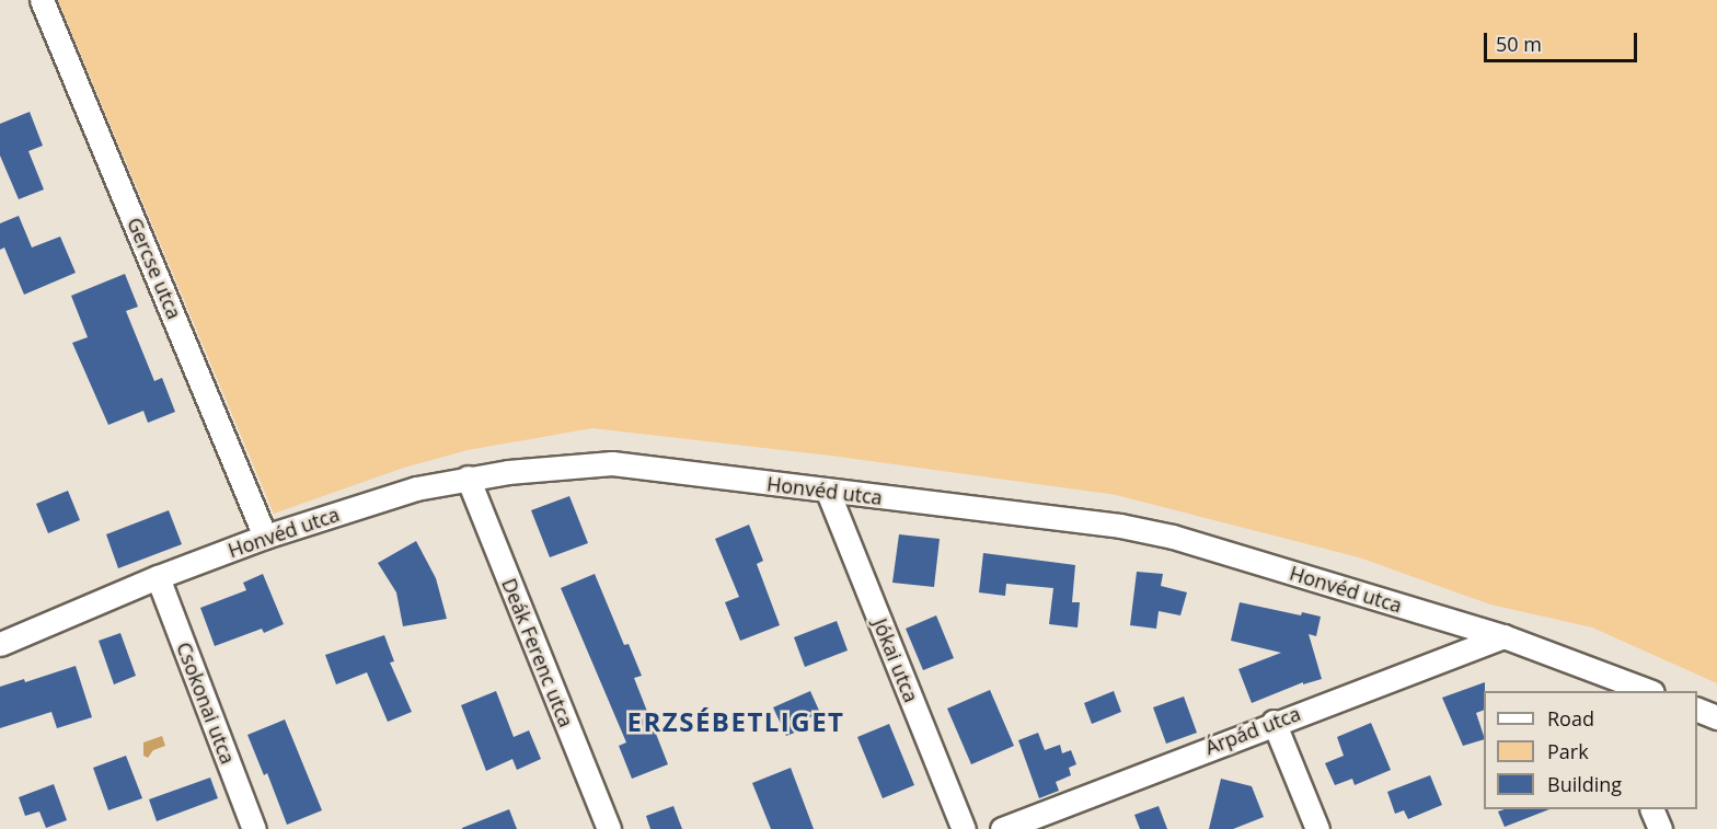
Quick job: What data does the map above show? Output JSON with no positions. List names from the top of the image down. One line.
{"streets":{"street":["Gercse utca","Honvéd utca","Deák Ferenc utca","Jókai utca","Csokonai utca","Árpád utca"]},"crossings":[["Gercse utca","Honvéd utca"],["Honvéd utca","Deák Ferenc utca"],["Honvéd utca","Jókai utca"],["Honvéd utca","Csokonai utca"],["Honvéd utca","Árpád utca"]],"districts":["ERZSÉBETLIGET"],"legend":["Road","Park","Building"],"scale_bar":"50 m"}
